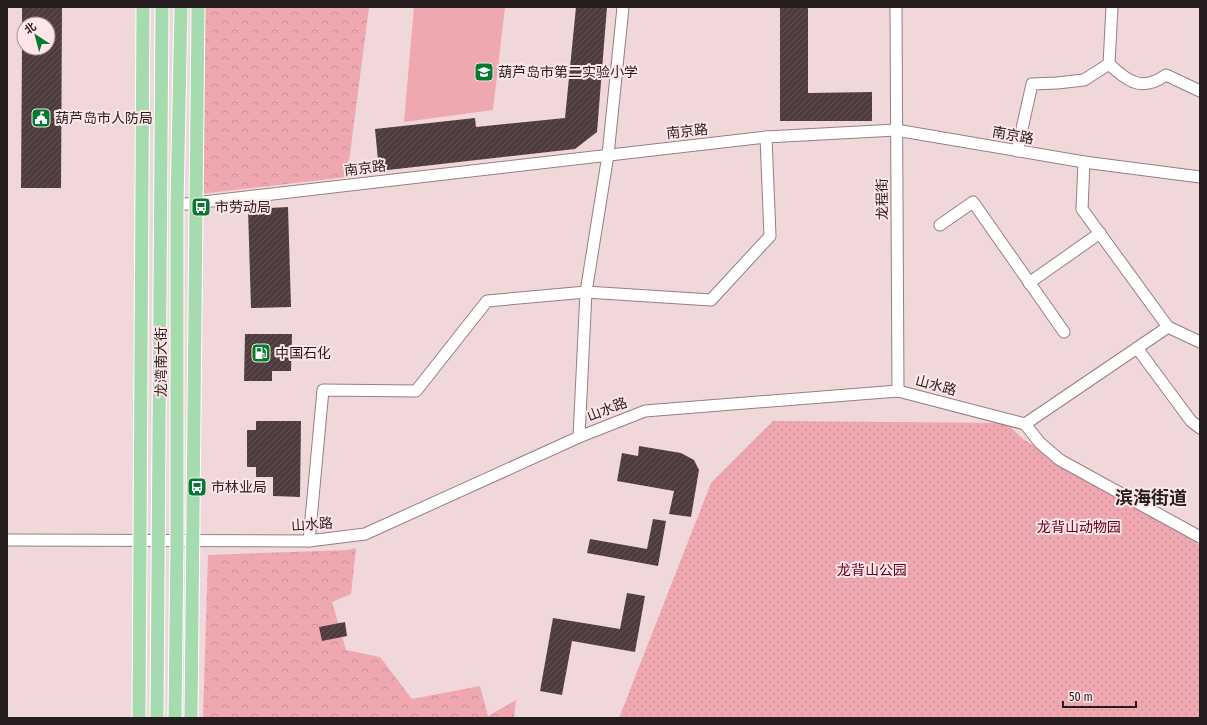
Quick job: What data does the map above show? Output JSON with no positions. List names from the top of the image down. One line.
{"streets":{"main road":["龙湾南大街"],"street":["南京路","龙程街","山水路"]},"crossings":[["南京路","龙程街"],["南京路","龙湾南大街"],["龙程街","山水路"],["龙湾南大街","山水路"]],"districts":["滨海街道"],"parks":["龙背山动物园","龙背山公园"],"places":{"school or university":["葫芦岛市第二实验小学"],"public building":["葫芦岛市人防局"],"bus stop":["市劳动局","市林业局"],"fuel station":["中国石化"]},"scale_bar":"50 m","north":"top left"}
